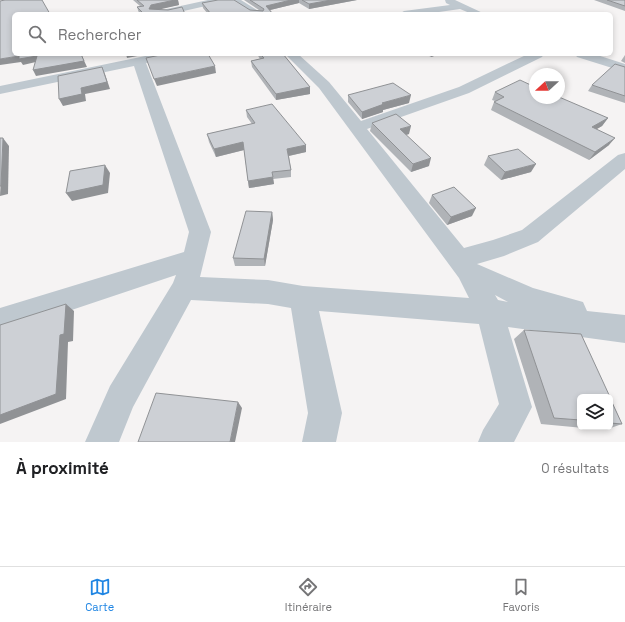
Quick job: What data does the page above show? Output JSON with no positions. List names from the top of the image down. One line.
{"north":"left","page":{"search":"Rechercher","heading":["À proximité","0 résultats"],"nav":["Carte","Itinéraire","Favoris"]}}
